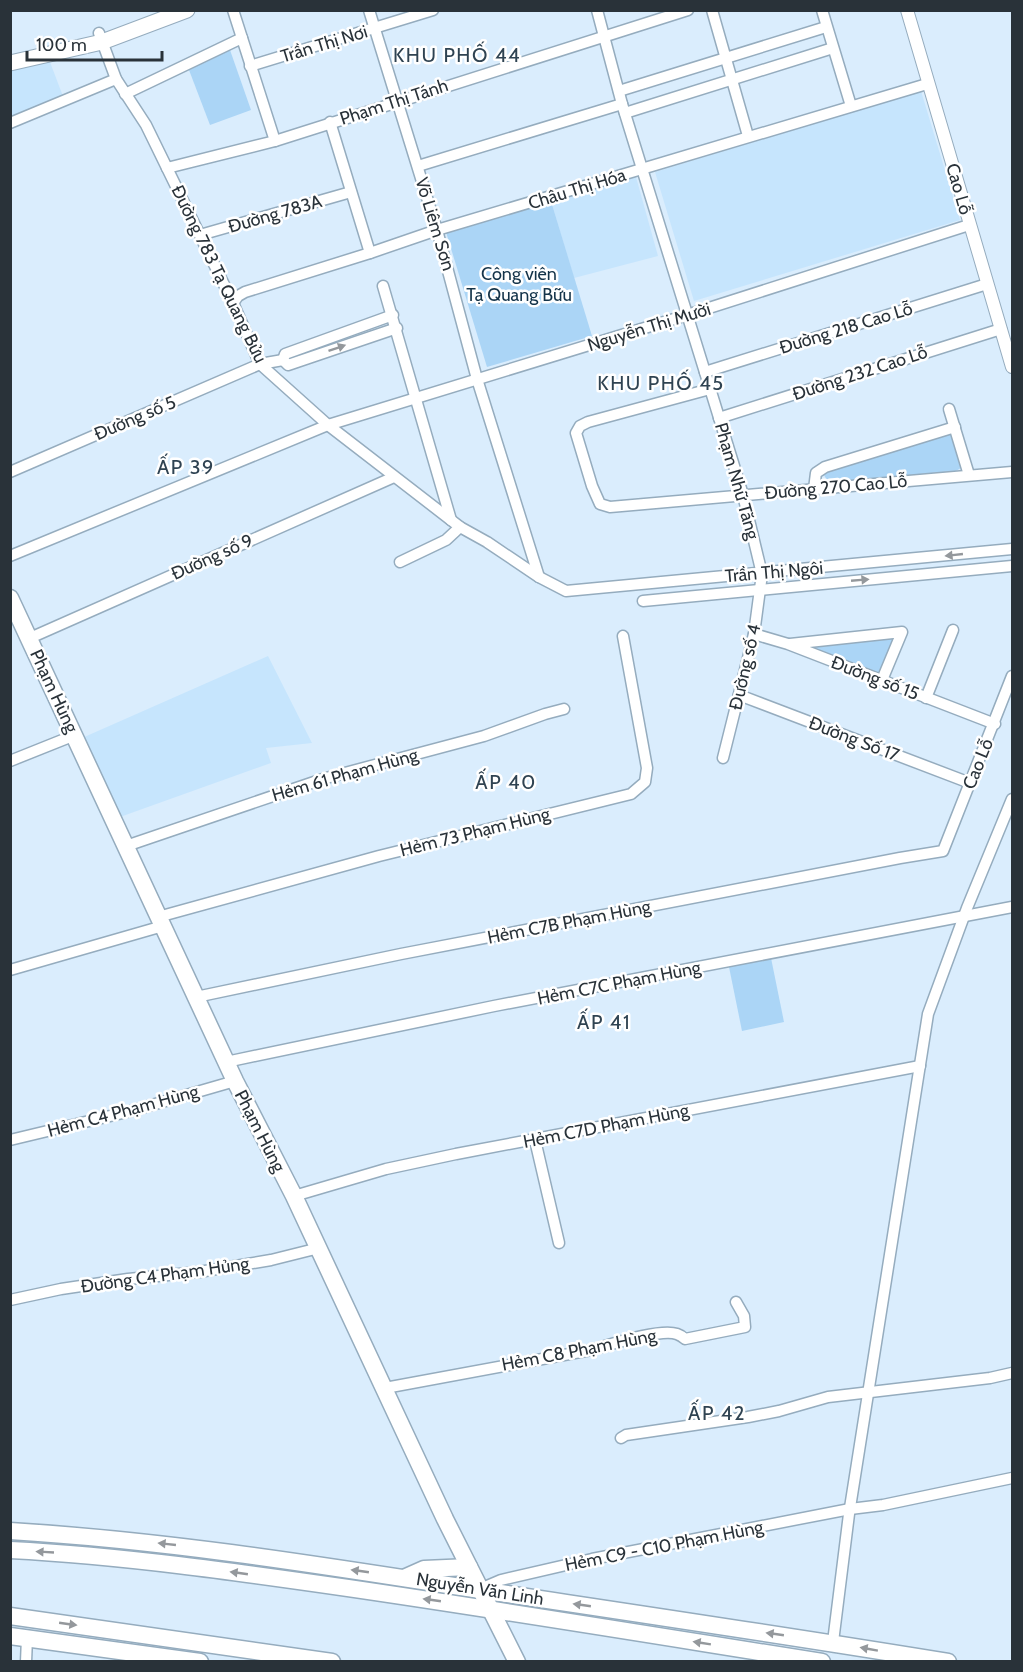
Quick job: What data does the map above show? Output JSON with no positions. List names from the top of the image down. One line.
{"streets":{"main road":["Phạm Hùng","Nguyễn Văn Linh"],"street":["Trần Thị Nơi","Phạm Thị Tánh","Châu Thị Hóa","Cao Lỗ","Đường 783A","Võ Liêm Sơn","Đường 783 Tạ Quang Bửu","Nguyễn Thị Mười","Đường 218 Cao Lỗ","Đường 232 Cao Lỗ","Đường số 5","Phạm Nhữ Tăng","Đường 270 Cao Lỗ","Đường số 9","Trần Thị Ngôi","Đường số 4","Đường số 15","Đường Số 17","Hẻm 61 Phạm Hùng","Hẻm 73 Phạm Hùng","Hẻm C7B Phạm Hùng","Hẻm C7C Phạm Hùng","Hẻm C4 Phạm Hùng","Hẻm C7D Phạm Hùng","Đường C4 Phạm Hủng","Hẻm C8 Phạm Hùng","Hẻm C9 - C10 Phạm Hùng"]},"crossings":[["Trần Thị Nơi","Võ Liêm Sơn"],["Phạm Thị Tánh","Võ Liêm Sơn"],["Phạm Thị Tánh","Đường 783 Tạ Quang Bửu"],["Phạm Thị Tánh","Phạm Nhữ Tăng"],["Châu Thị Hóa","Cao Lỗ"],["Châu Thị Hóa","Võ Liêm Sơn"],["Châu Thị Hóa","Đường 783 Tạ Quang Bửu"],["Châu Thị Hóa","Phạm Nhữ Tăng"],["Cao Lỗ","Nguyễn Thị Mười"],["Cao Lỗ","Đường 218 Cao Lỗ"],["Cao Lỗ","Đường 232 Cao Lỗ"],["Cao Lỗ","Đường số 15"],["Cao Lỗ","Đường Số 17"],["Cao Lỗ","Hẻm C7B Phạm Hùng"],["Đường 783A","Đường 783 Tạ Quang Bửu"],["Võ Liêm Sơn","Đường 783 Tạ Quang Bửu"],["Võ Liêm Sơn","Nguyễn Thị Mười"],["Võ Liêm Sơn","Trần Thị Ngôi"],["Đường 783 Tạ Quang Bửu","Nguyễn Thị Mười"],["Đường 783 Tạ Quang Bửu","Đường số 5"],["Đường 783 Tạ Quang Bửu","Đường số 9"],["Đường 783 Tạ Quang Bửu","Trần Thị Ngôi"],["Nguyễn Thị Mười","Phạm Nhữ Tăng"],["Đường 218 Cao Lỗ","Phạm Nhữ Tăng"],["Đường 232 Cao Lỗ","Phạm Nhữ Tăng"],["Phạm Nhữ Tăng","Đường 270 Cao Lỗ"],["Phạm Nhữ Tăng","Trần Thị Ngôi"],["Phạm Nhữ Tăng","Đường số 4"],["Đường số 9","Phạm Hùng"],["Trần Thị Ngôi","Đường số 4"],["Đường số 4","Đường số 15"],["Đường số 4","Đường Số 17"],["Phạm Hùng","Hẻm 61 Phạm Hùng"],["Phạm Hùng","Hẻm 73 Phạm Hùng"],["Phạm Hùng","Hẻm C7B Phạm Hùng"],["Phạm Hùng","Hẻm C7C Phạm Hùng"],["Phạm Hùng","Hẻm C4 Phạm Hùng"],["Phạm Hùng","Hẻm C7D Phạm Hùng"],["Phạm Hùng","Đường C4 Phạm Hủng"],["Phạm Hùng","Hẻm C8 Phạm Hùng"],["Phạm Hùng","Hẻm C9 - C10 Phạm Hùng"],["Phạm Hùng","Nguyễn Văn Linh"],["Hẻm C9 - C10 Phạm Hùng","Nguyễn Văn Linh"]],"districts":["KHU PHỐ 44","KHU PHỐ 45","ẤP 39","ẤP 40","ẤP 41","ẤP 42"],"parks":["Công viên Tạ Quang Bữu"],"scale_bar":"100 m"}
